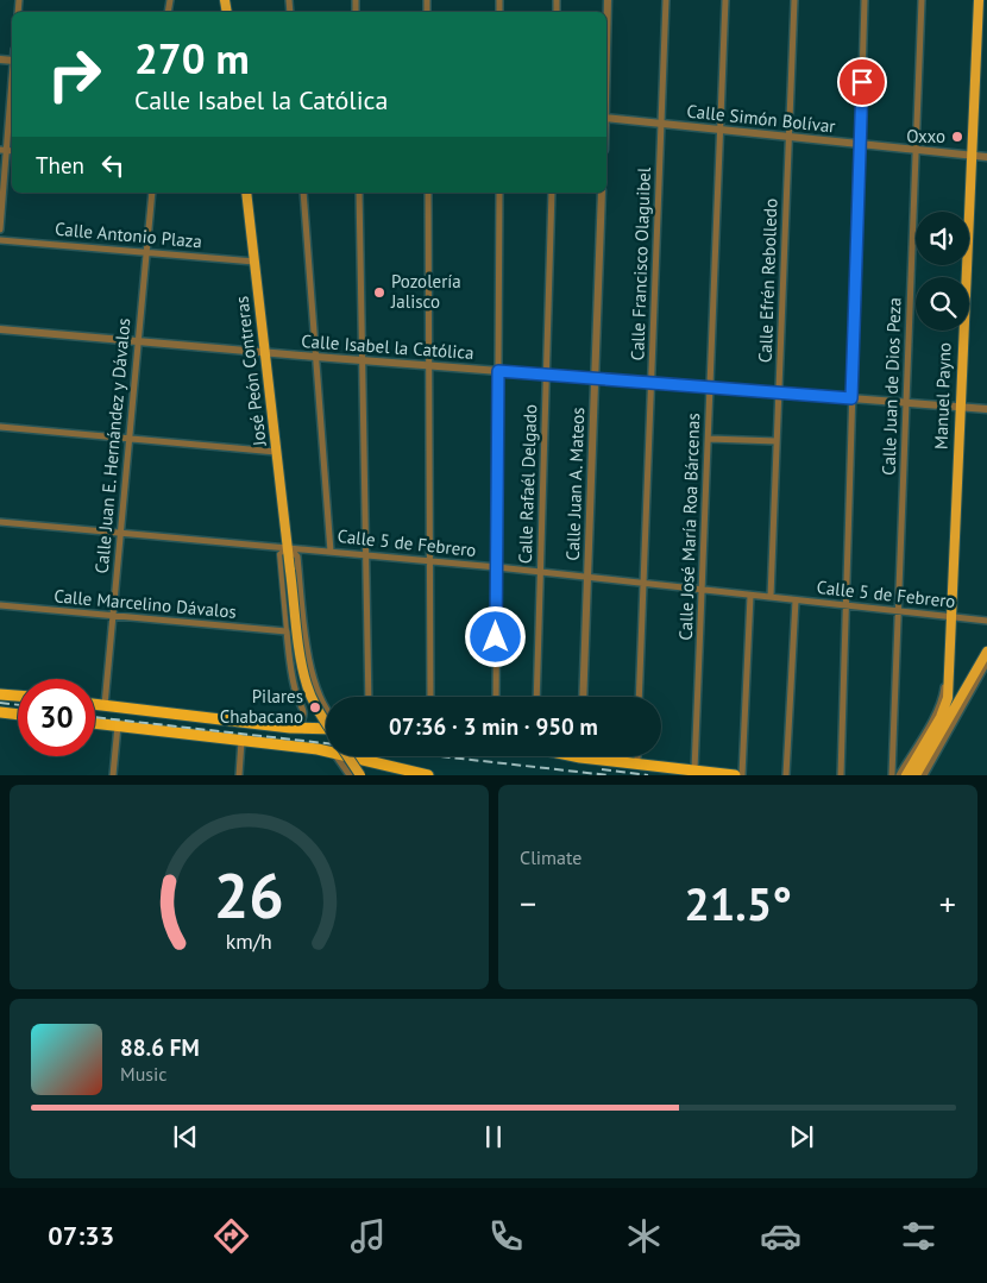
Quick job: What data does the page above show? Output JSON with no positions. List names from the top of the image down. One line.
{"streets":{"main road":["José Peón Contreras","Manuel Payno"],"street":["Calle Simón Bolívar","Calle Antonio Plaza","Calle Francisco Olaguibel","Calle Efrén Rebolledo","Calle Isabel la Católica","Calle Juan de Dios Peza","Calle Juan E. Hernández y Dávalos","Calle Rafaél Delgado","Calle Juan A. Mateos","Calle José María Roa Bárcenas","Calle 5 de Febrero","Calle Marcelino Dávalos"]},"crossings":[["Calle Simón Bolívar","Calle Francisco Olaguibel"],["Calle Simón Bolívar","Calle Efrén Rebolledo"],["Calle Simón Bolívar","Calle Juan de Dios Peza"],["Calle Simón Bolívar","Manuel Payno"],["Calle Simón Bolívar","Calle José María Roa Bárcenas"],["Calle Antonio Plaza","José Peón Contreras"],["Calle Antonio Plaza","Calle Juan E. Hernández y Dávalos"],["Calle Francisco Olaguibel","Calle Isabel la Católica"],["Calle Francisco Olaguibel","Calle 5 de Febrero"],["Calle Efrén Rebolledo","Calle Isabel la Católica"],["Calle Efrén Rebolledo","Calle 5 de Febrero"],["Calle Isabel la Católica","José Peón Contreras"],["Calle Isabel la Católica","Calle Juan de Dios Peza"],["Calle Isabel la Católica","Manuel Payno"],["Calle Isabel la Católica","Calle Juan E. Hernández y Dávalos"],["Calle Isabel la Católica","Calle Rafaél Delgado"],["Calle Isabel la Católica","Calle Juan A. Mateos"],["Calle Isabel la Católica","Calle José María Roa Bárcenas"],["José Peón Contreras","Calle 5 de Febrero"],["Calle Juan de Dios Peza","Calle 5 de Febrero"],["Manuel Payno","Calle 5 de Febrero"],["Calle Juan E. Hernández y Dávalos","Calle 5 de Febrero"],["Calle Juan E. Hernández y Dávalos","Calle Marcelino Dávalos"],["Calle Rafaél Delgado","Calle 5 de Febrero"],["Calle Juan A. Mateos","Calle 5 de Febrero"],["Calle José María Roa Bárcenas","Calle 5 de Febrero"]],"places":["Oxxo","Pozolería Jalisco","Pilares Chabacano"],"page":{"turn":["270 m","Calle Isabel la Católica"],"then":"Then","limit":"30","trip":"07:36 · 3 min · 950 m","tile":"Climate","heat":["−","21.5°","+"],"song":["88.6 FM","Music"],"tabs":"07:33","gauge":["26","km/h"]}}
